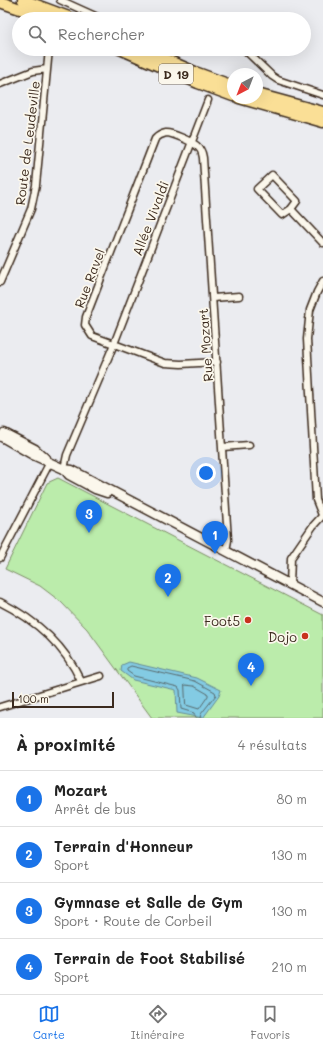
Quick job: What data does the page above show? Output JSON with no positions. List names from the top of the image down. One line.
{"streets":{"main road":["D 19"],"street":["Route de Leudeville","Allée Vivaldi","Rue Ravel","Rue Mozart"]},"crossings":[["Allée Vivaldi","Rue Ravel"],["Allée Vivaldi","Rue Mozart"],["Rue Ravel","Rue Mozart"]],"places":["Foot5","Dojo"],"scale_bar":"100 m","north":"bottom left","page":{"search":"Rechercher","pins":["3","1","2","4"],"scale":"100 m","heading":["À proximité","4 résultats"],"list":[{"mark":"1","name":"Mozart","note":"Arrêt de bus","value":"80 m"},{"mark":"2","name":"Terrain d'Honneur","note":"Sport","value":"130 m"},{"mark":"3","name":"Gymnase et Salle de Gym","note":"Sport · Route de Corbeil","value":"130 m"},{"mark":"4","name":"Terrain de Foot Stabilisé","note":"Sport","value":"210 m"}],"nav":["Carte","Itinéraire","Favoris"]}}
